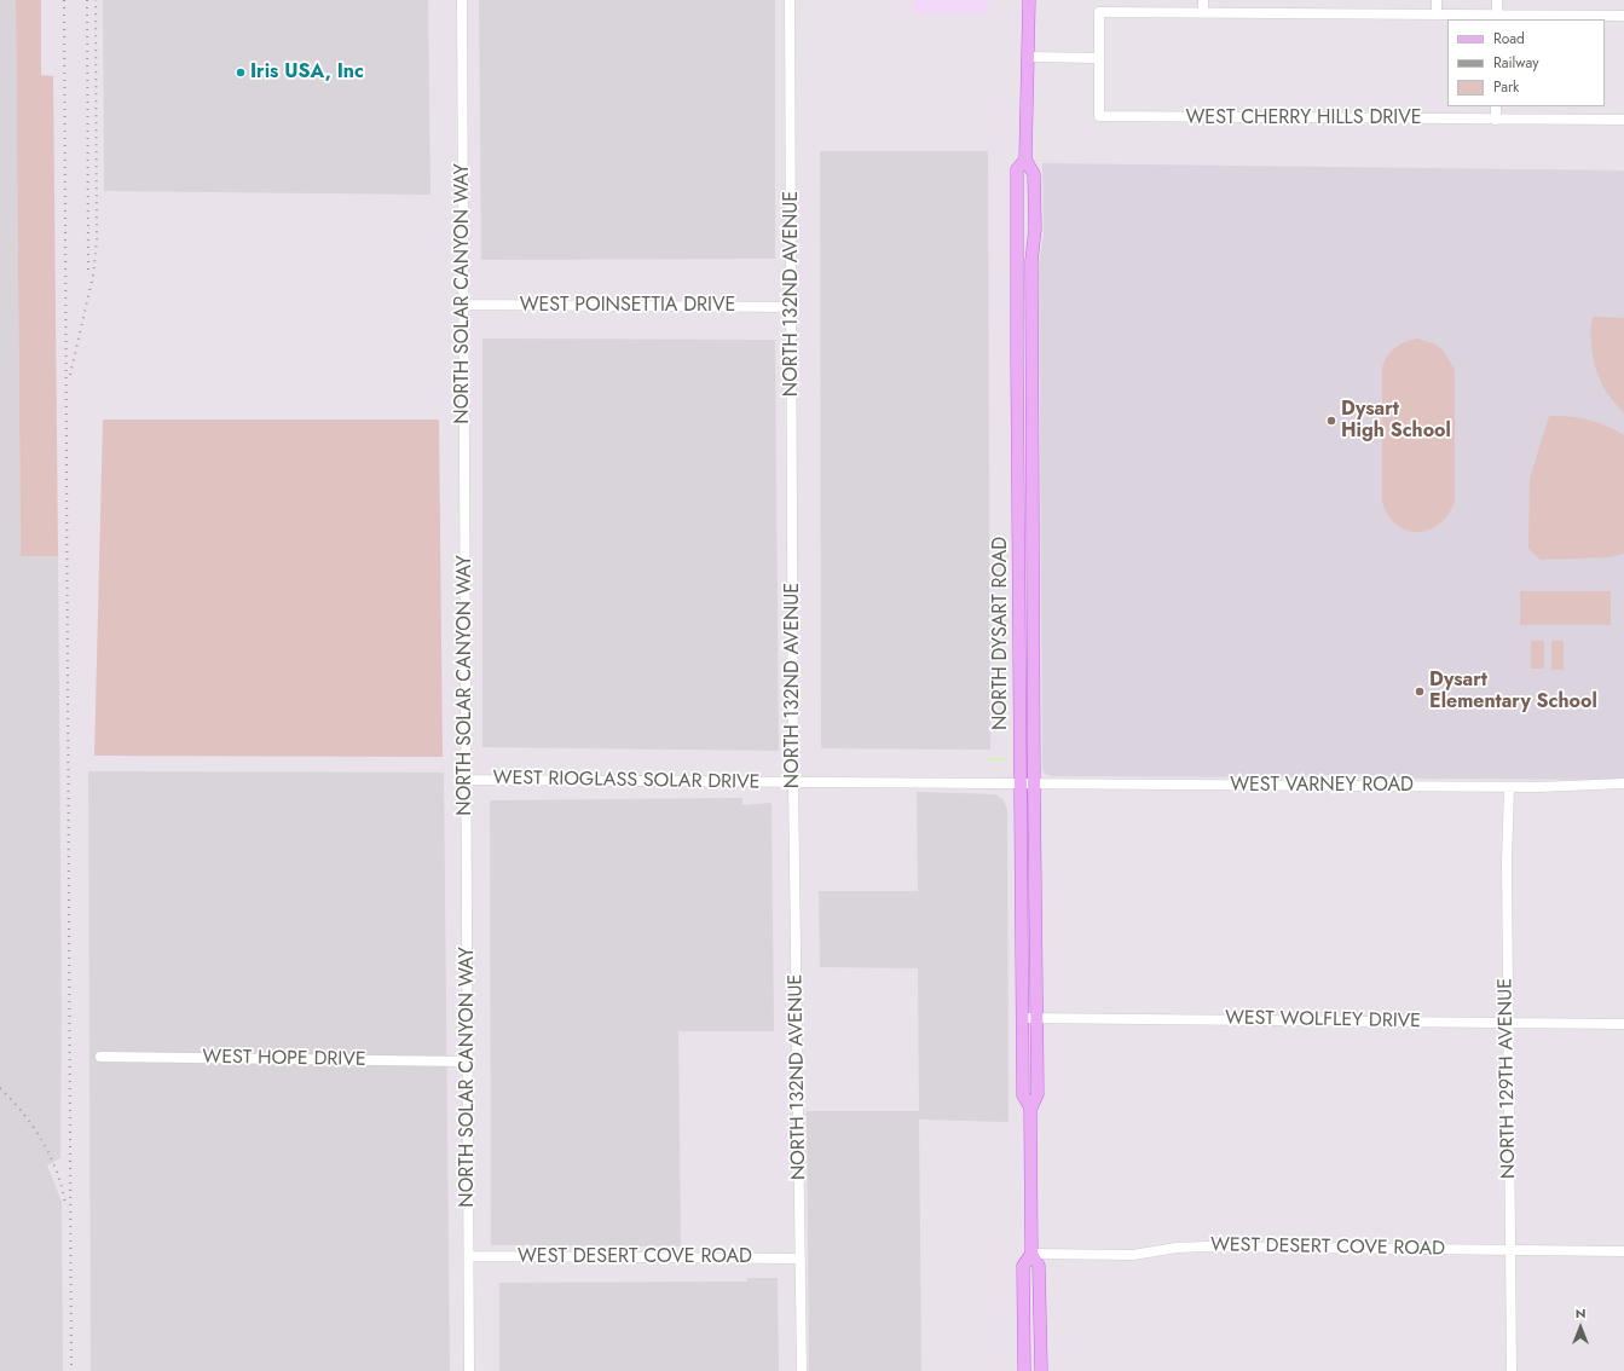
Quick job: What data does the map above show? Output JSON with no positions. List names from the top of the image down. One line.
{"streets":{"main road":["NORTH DYSART ROAD"],"street":["WEST CHERRY HILLS DRIVE","NORTH SOLAR CANYON WAY","NORTH 132ND AVENUE","WEST POINSETTIA DRIVE","WEST RIOGLASS SOLAR DRIVE","WEST VARNEY ROAD","WEST WOLFLEY DRIVE","WEST HOPE DRIVE","NORTH 129TH AVENUE","WEST DESERT COVE ROAD"]},"crossings":[["NORTH SOLAR CANYON WAY","WEST POINSETTIA DRIVE"],["NORTH SOLAR CANYON WAY","WEST RIOGLASS SOLAR DRIVE"],["NORTH SOLAR CANYON WAY","WEST HOPE DRIVE"],["NORTH SOLAR CANYON WAY","WEST DESERT COVE ROAD"],["NORTH 132ND AVENUE","WEST POINSETTIA DRIVE"],["NORTH 132ND AVENUE","WEST RIOGLASS SOLAR DRIVE"],["NORTH 132ND AVENUE","WEST DESERT COVE ROAD"],["NORTH DYSART ROAD","WEST RIOGLASS SOLAR DRIVE"],["NORTH DYSART ROAD","WEST VARNEY ROAD"],["NORTH DYSART ROAD","WEST WOLFLEY DRIVE"],["NORTH DYSART ROAD","WEST DESERT COVE ROAD"],["WEST RIOGLASS SOLAR DRIVE","WEST VARNEY ROAD"],["WEST VARNEY ROAD","NORTH 129TH AVENUE"],["WEST WOLFLEY DRIVE","NORTH 129TH AVENUE"],["NORTH 129TH AVENUE","WEST DESERT COVE ROAD"]],"places":["Iris USA, Inc","Dysart High School","Dysart Elementary School"],"legend":["Road","Railway","Park"],"north":"top"}
